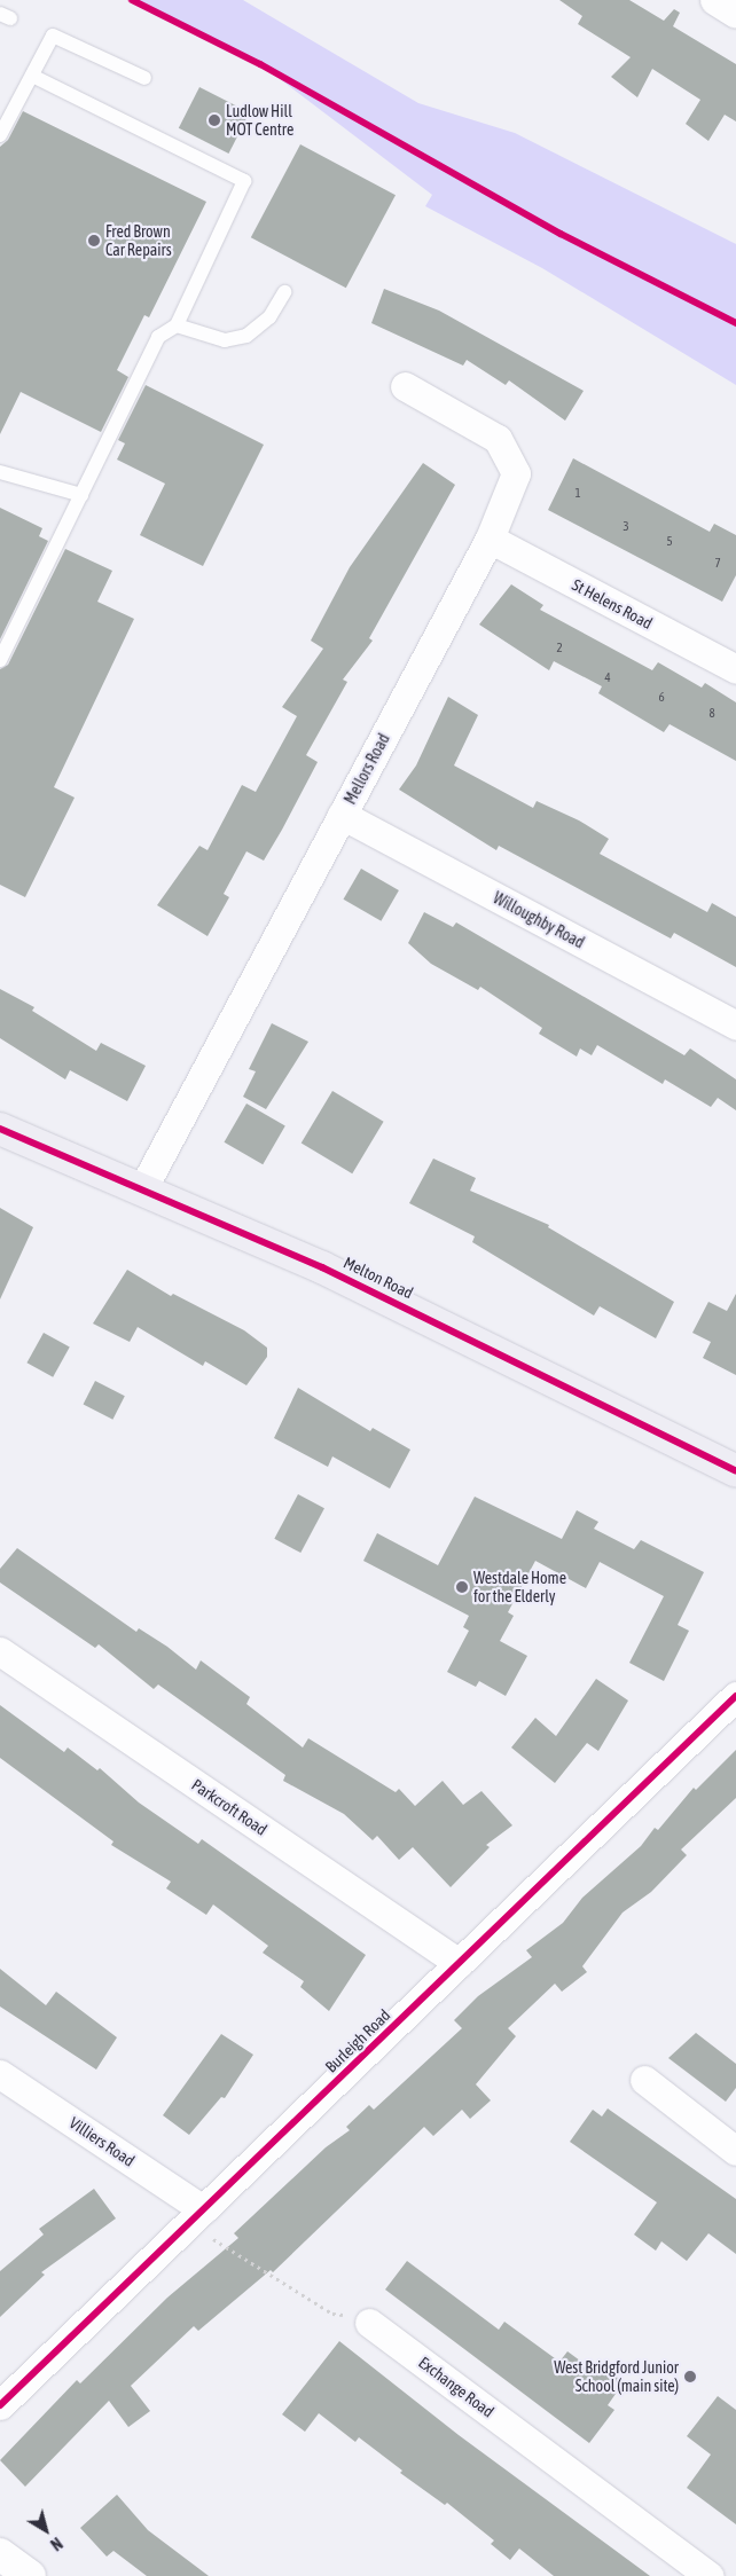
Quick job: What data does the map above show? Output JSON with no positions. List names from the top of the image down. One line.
{"streets":{"main road":["Melton Road"],"street":["St Helens Road","Mellors Road","Willoughby Road","Parkcroft Road","Burleigh Road","Villiers Road","Exchange Road"]},"crossings":[["St Helens Road","Mellors Road"],["Mellors Road","Willoughby Road"],["Mellors Road","Melton Road"],["Parkcroft Road","Burleigh Road"],["Burleigh Road","Villiers Road"]],"places":["Ludlow Hill MOT Centre","Fred Brown Car Repairs","Westdale Home for the Elderly","West Bridgford Junior School (main site)"],"house_numbers":["1","3","5","7","2","4","6","8"],"north":"bottom right"}
